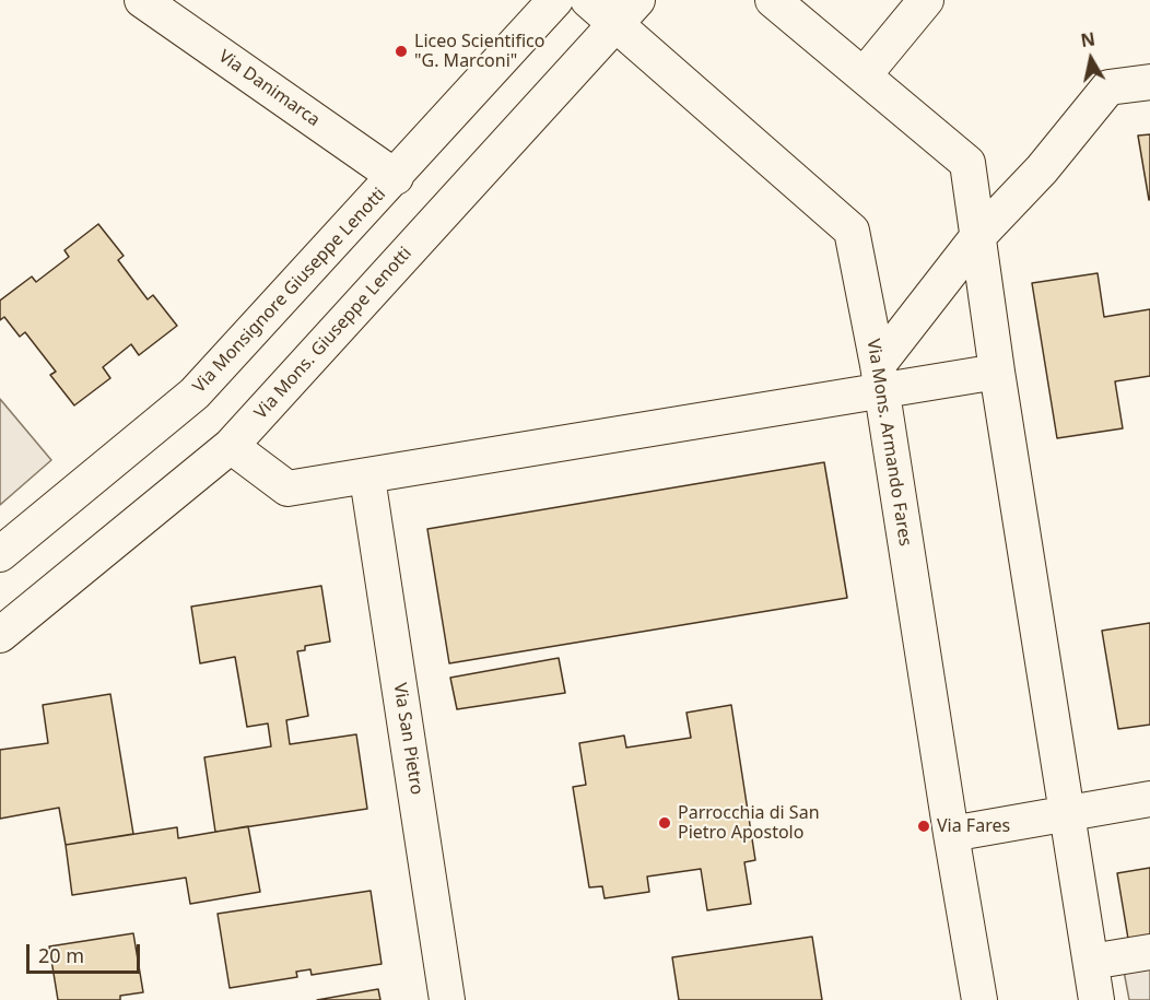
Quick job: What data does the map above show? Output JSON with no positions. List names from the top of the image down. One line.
{"streets":{"street":["Via Danimarca","Via Monsignore Giuseppe Lenotti","Via Mons. Giuseppe Lenotti","Via Mons. Armando Fares","Via San Pietro"]},"crossings":[["Via Danimarca","Via Monsignore Giuseppe Lenotti"],["Via Mons. Giuseppe Lenotti","Via Mons. Armando Fares"]],"places":["Liceo Scientifico \"G. Marconi\"","Parrocchia di San Pietro Apostolo","Via Fares"],"scale_bar":"20 m","north":"top"}
